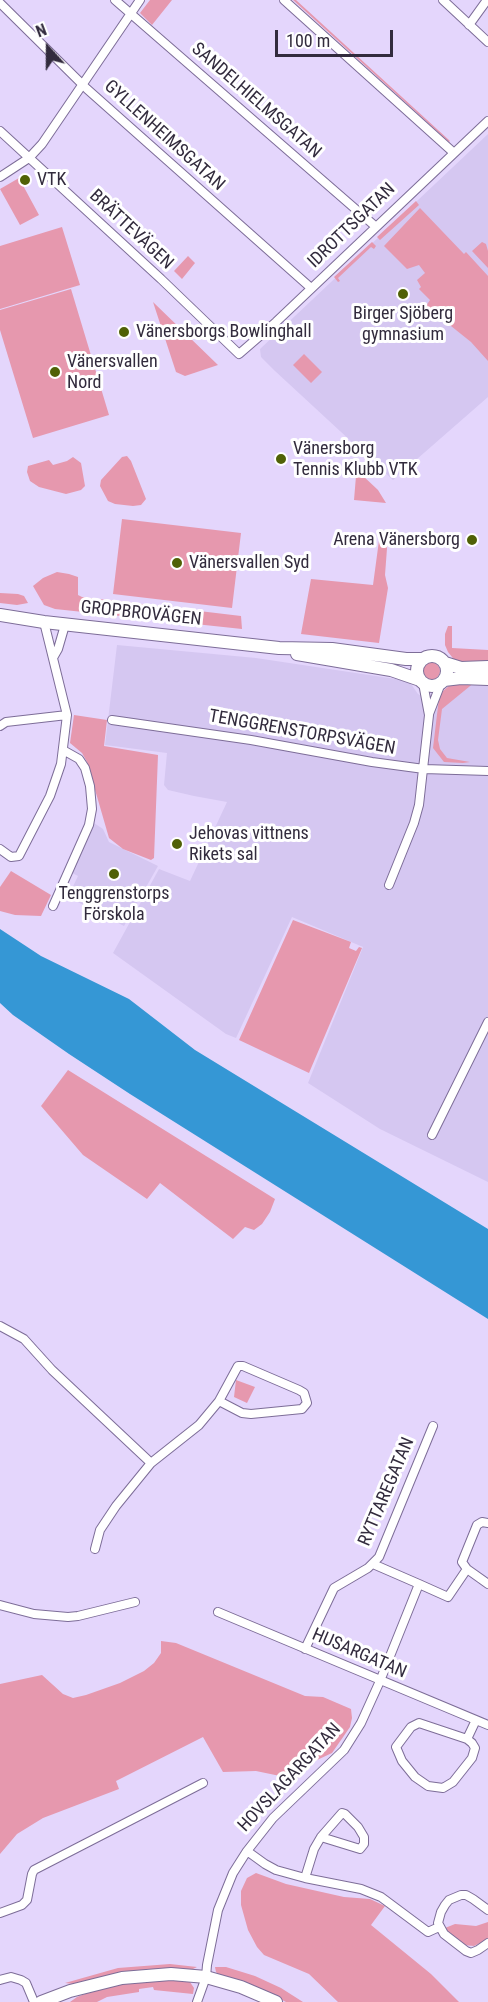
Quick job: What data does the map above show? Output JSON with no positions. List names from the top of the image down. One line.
{"streets":{"street":["SANDELHIELMSGATAN","GYLLENHEIMSGATAN","IDROTTSGATAN","BRÄTTEVÄGEN","GROPBROVÄGEN","TENGGRENSTORPSVÄGEN","RYTTAREGATAN","HUSARGATAN","HOVSLAGARGATAN"]},"crossings":[["SANDELHIELMSGATAN","IDROTTSGATAN"],["GYLLENHEIMSGATAN","IDROTTSGATAN"],["IDROTTSGATAN","BRÄTTEVÄGEN"],["RYTTAREGATAN","HUSARGATAN"],["HUSARGATAN","HOVSLAGARGATAN"]],"places":["VTK","Birger Sjöberg gymnasium","Vänersborgs Bowlinghall","Vänersvallen Nord","Vänersborg Tennis Klubb VTK","Arena Vänersborg","Vänersvallen Syd","Jehovas vittnens Rikets sal","Tenggrenstorps Förskola"],"scale_bar":"100 m","north":"top"}
